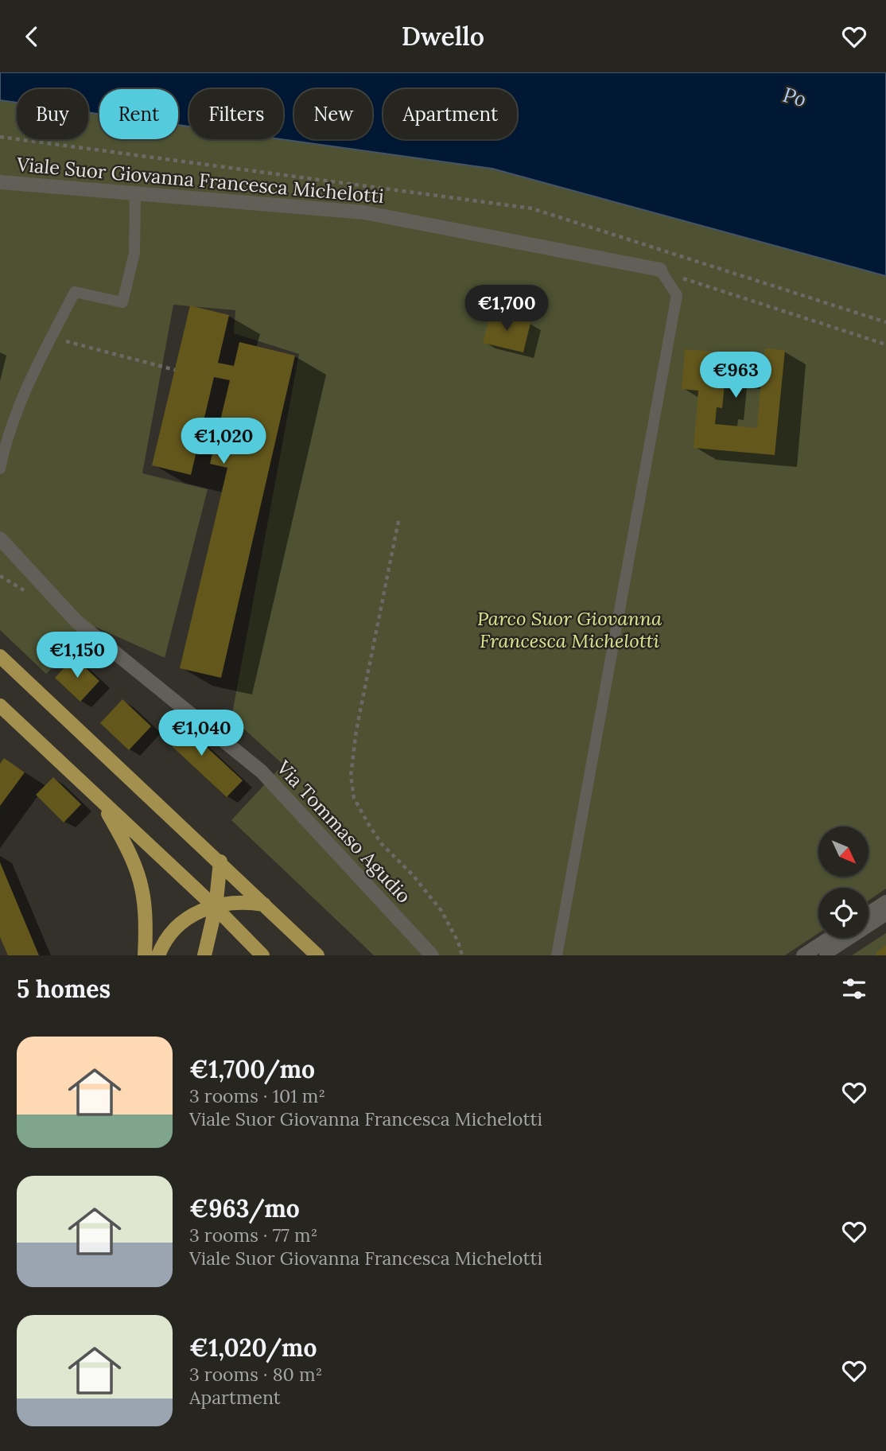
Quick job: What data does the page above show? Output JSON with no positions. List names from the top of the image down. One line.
{"streets":{"street":["Viale Suor Giovanna Francesca Michelotti","Via Tommaso Agudio"]},"water":["Po"],"parks":["Parco Suor Giovanna Francesca Michelotti"],"north":"bottom right","page":{"header":"Dwello","chip":["Buy","Rent","Filters","New","Apartment"],"price":["€1,700","€963","€1,020","€1,150","€1,040"],"heading":"5 homes","list":[{"name":"€1,700/mo","note":"3 rooms · 101 m² · Viale Suor Giovanna Francesca Michelotti"},{"name":"€963/mo","note":"3 rooms · 77 m² · Viale Suor Giovanna Francesca Michelotti"},{"name":"€1,020/mo","note":"3 rooms · 80 m² · Apartment"}]}}
